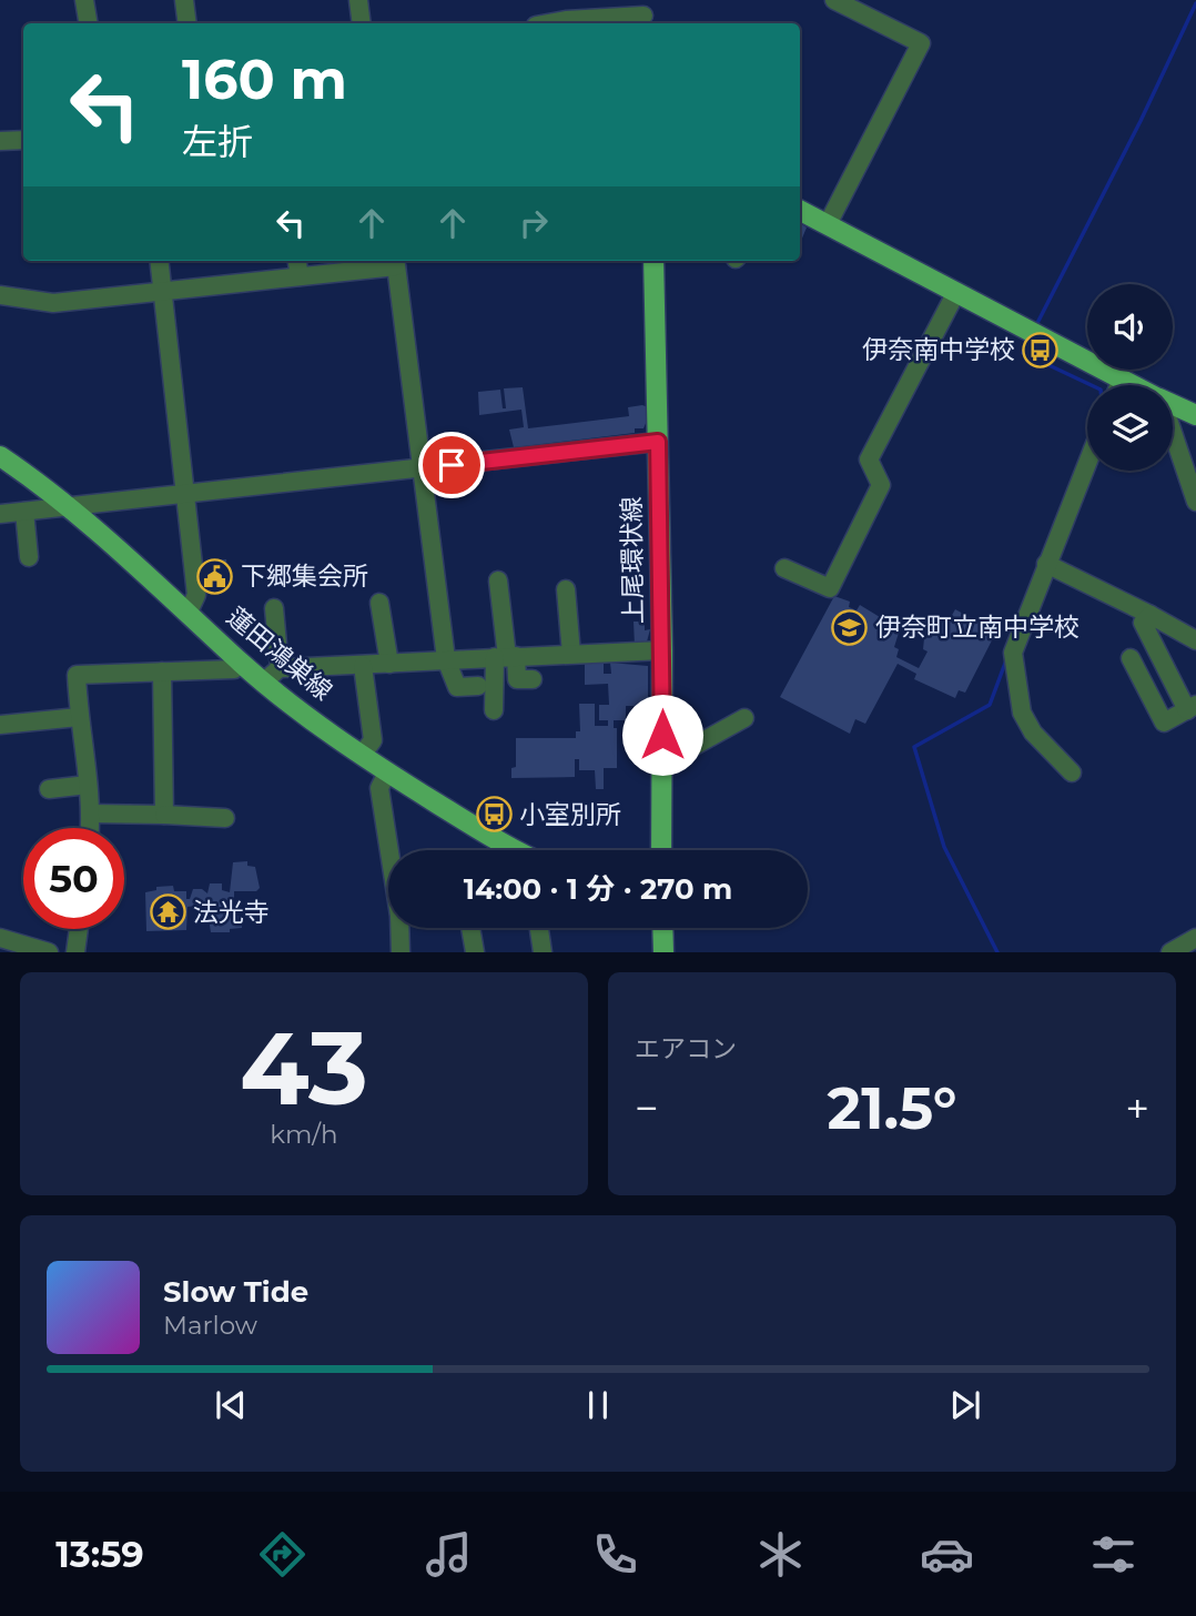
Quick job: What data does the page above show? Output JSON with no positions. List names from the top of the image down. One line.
{"streets":{"main road":["上尾環状線","蓮田鴻巣線"]},"places":{"bus stop":["伊奈南中学校","小室別所"],"public building":["下郷集会所"],"school or university":["伊奈町立南中学校"],"temple":["法光寺"]},"page":{"turn":["160 m","左折"],"limit":"50","trip":"14:00 · 1 分 · 270 m","tile":[["43","km/h"],"エアコン"],"heat":["−","21.5°","+"],"song":["Slow Tide","Marlow"],"tabs":"13:59"}}
